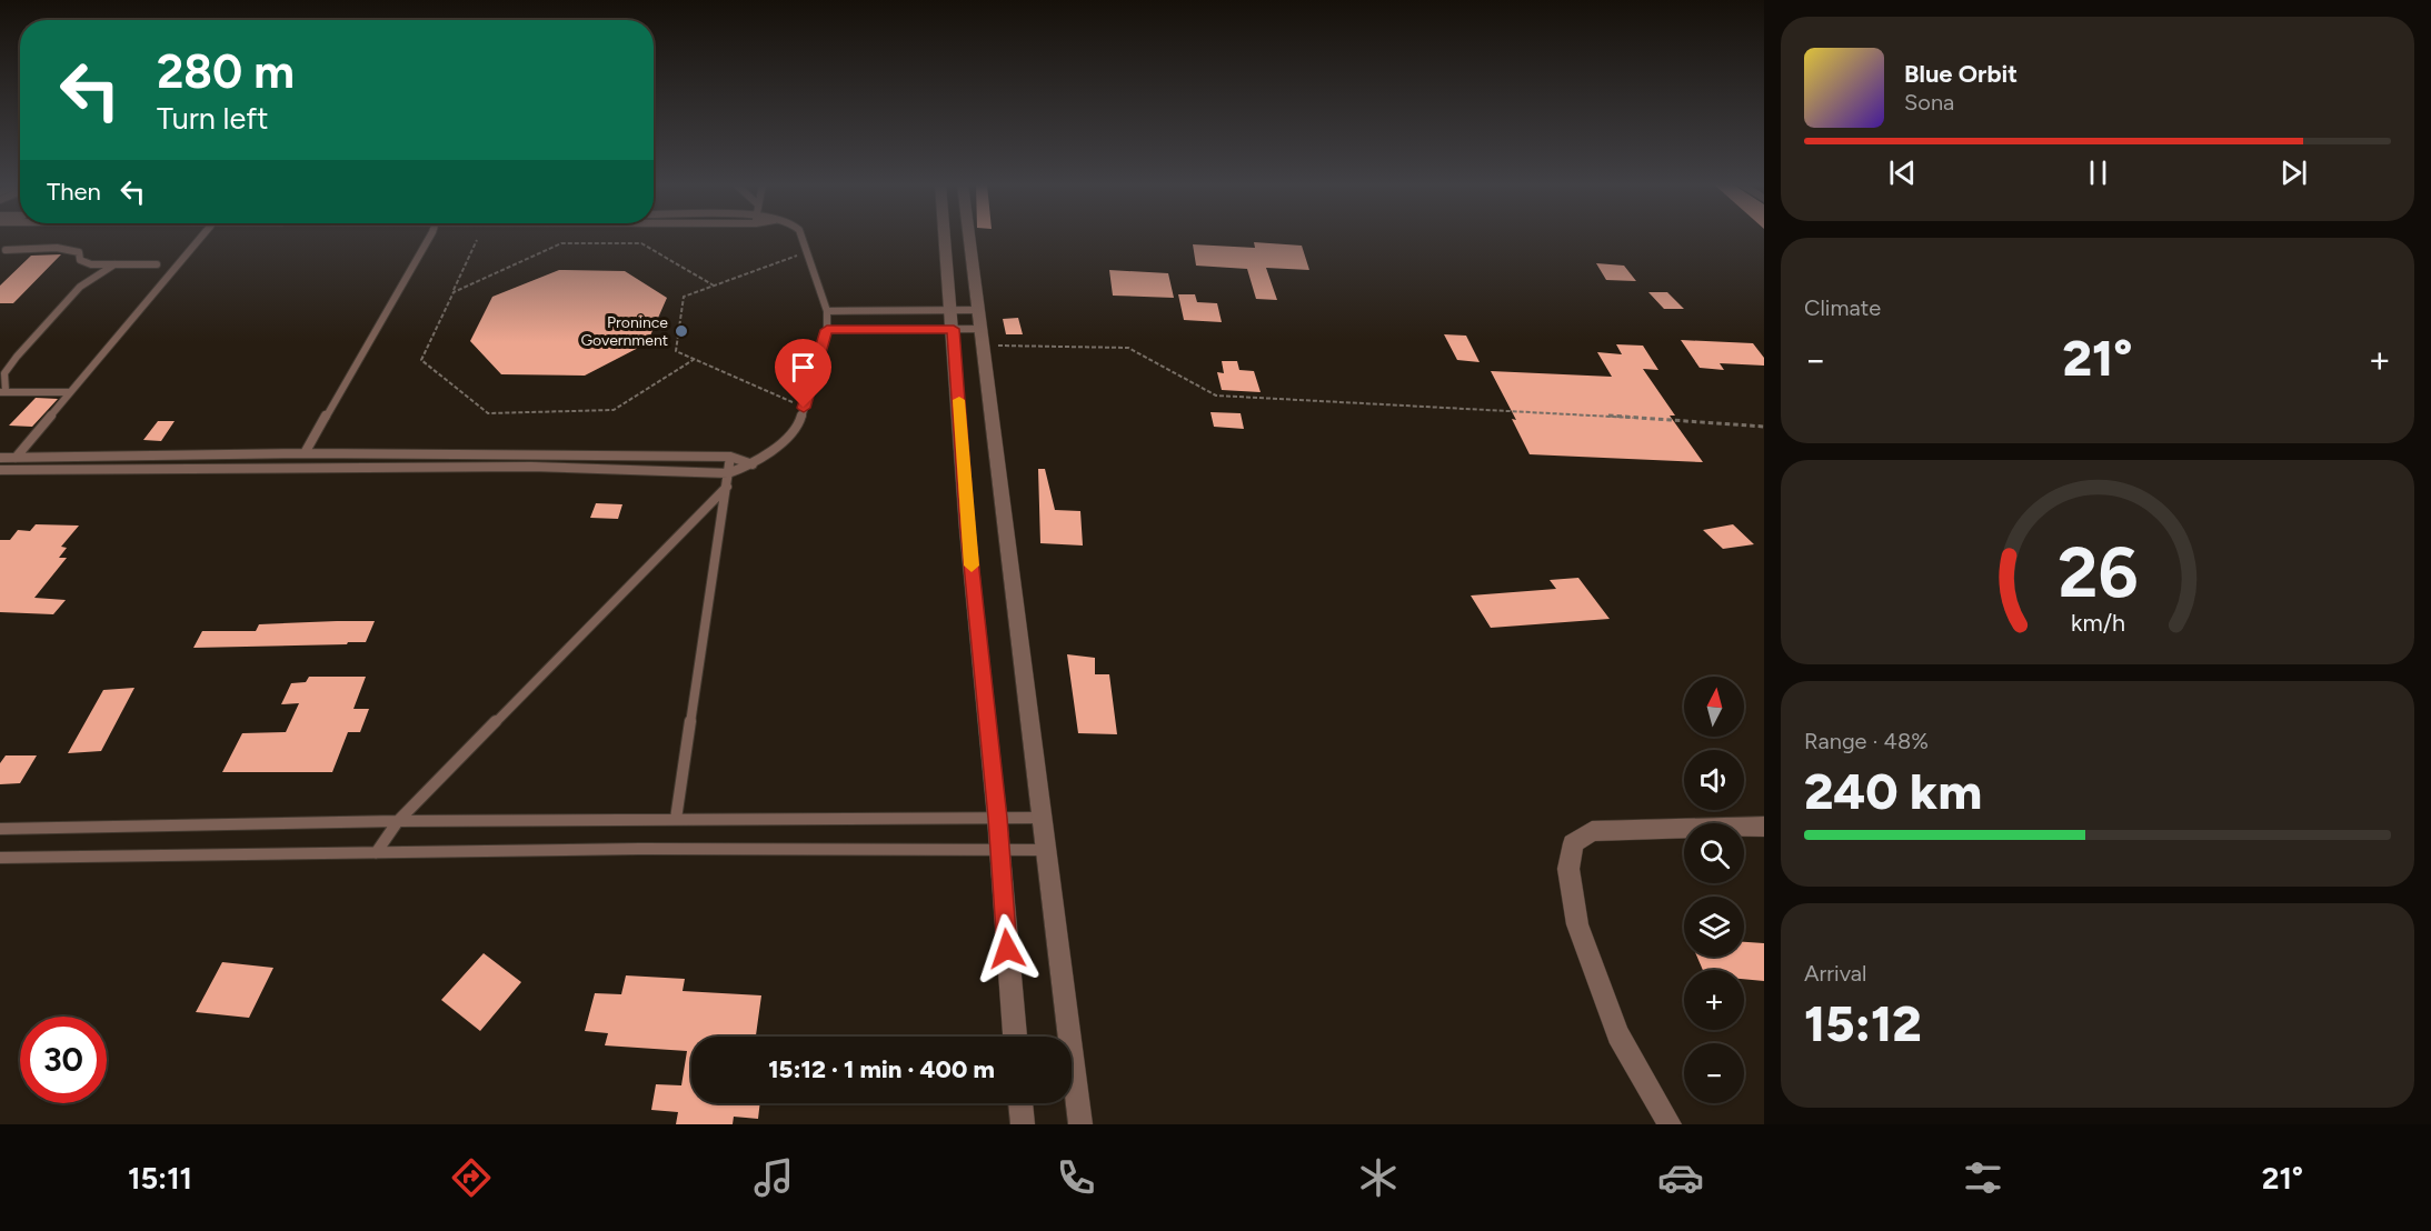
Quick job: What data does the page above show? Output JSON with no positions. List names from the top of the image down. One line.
{"places":["Pronince Government"],"north":"top","page":{"turn":["280 m","Turn left"],"song":["Blue Orbit","Sona"],"then":"Then","tile":["Climate",["Range · 48%","240 km"],["Arrival","15:12"]],"heat":["−","21°","+"],"map_buttons":["+","−"],"limit":"30","trip":"15:12 · 1 min · 400 m","tabs":["15:11","21°"],"gauge":["26","km/h"]}}
